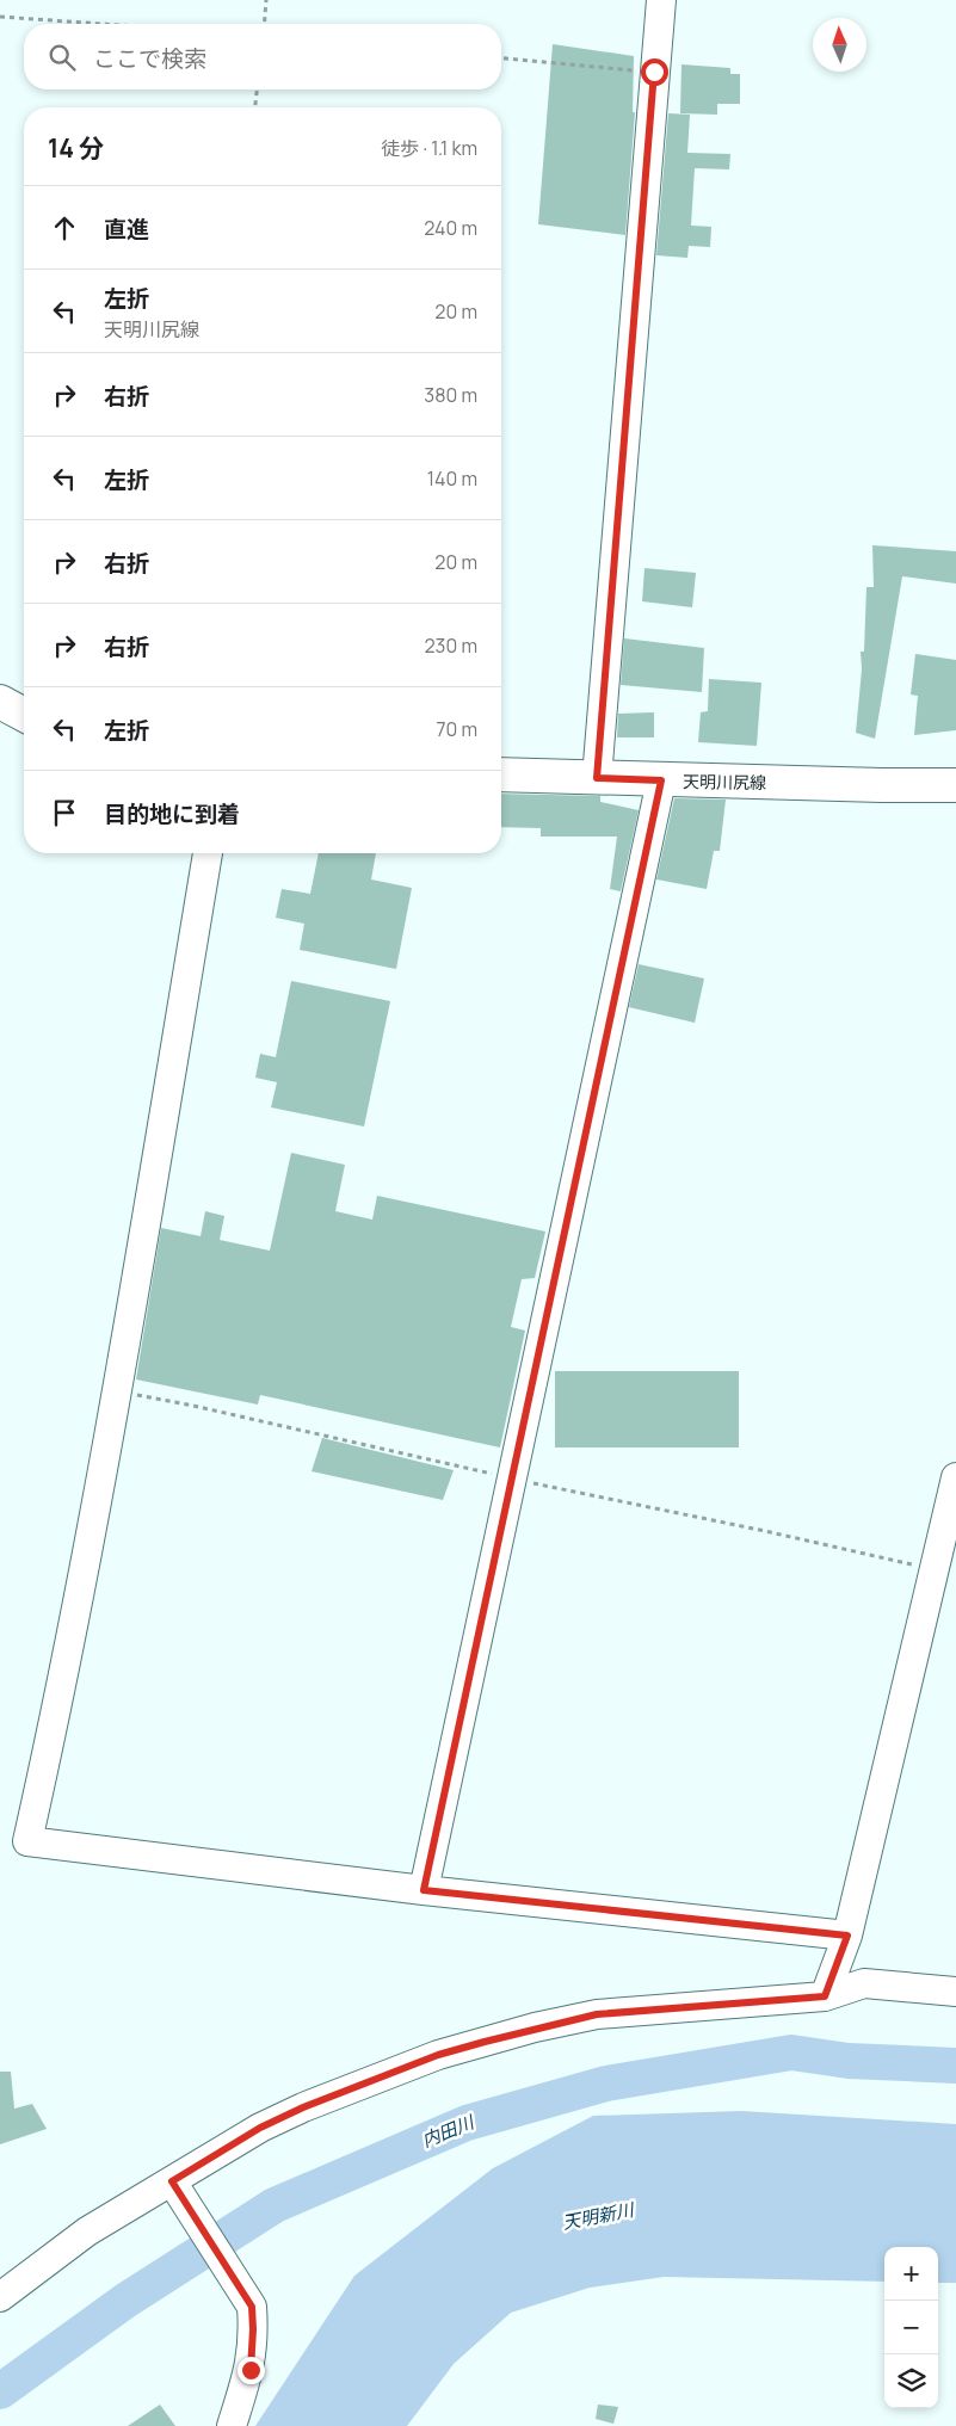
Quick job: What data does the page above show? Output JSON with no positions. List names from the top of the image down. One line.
{"streets":{"main road":["天明川尻線"]},"water":["内田川","天明新川"],"north":"top","page":{"search":"ここで検索","heading":["14 分","徒歩 · 1.1 km"],"list":[["直進","240 m"],["左折","天明川尻線","20 m"],["右折","380 m"],["左折","140 m"],["右折","20 m"],["右折","230 m"],["左折","70 m"],"目的地に到着"],"map_buttons":["+","−"]}}
